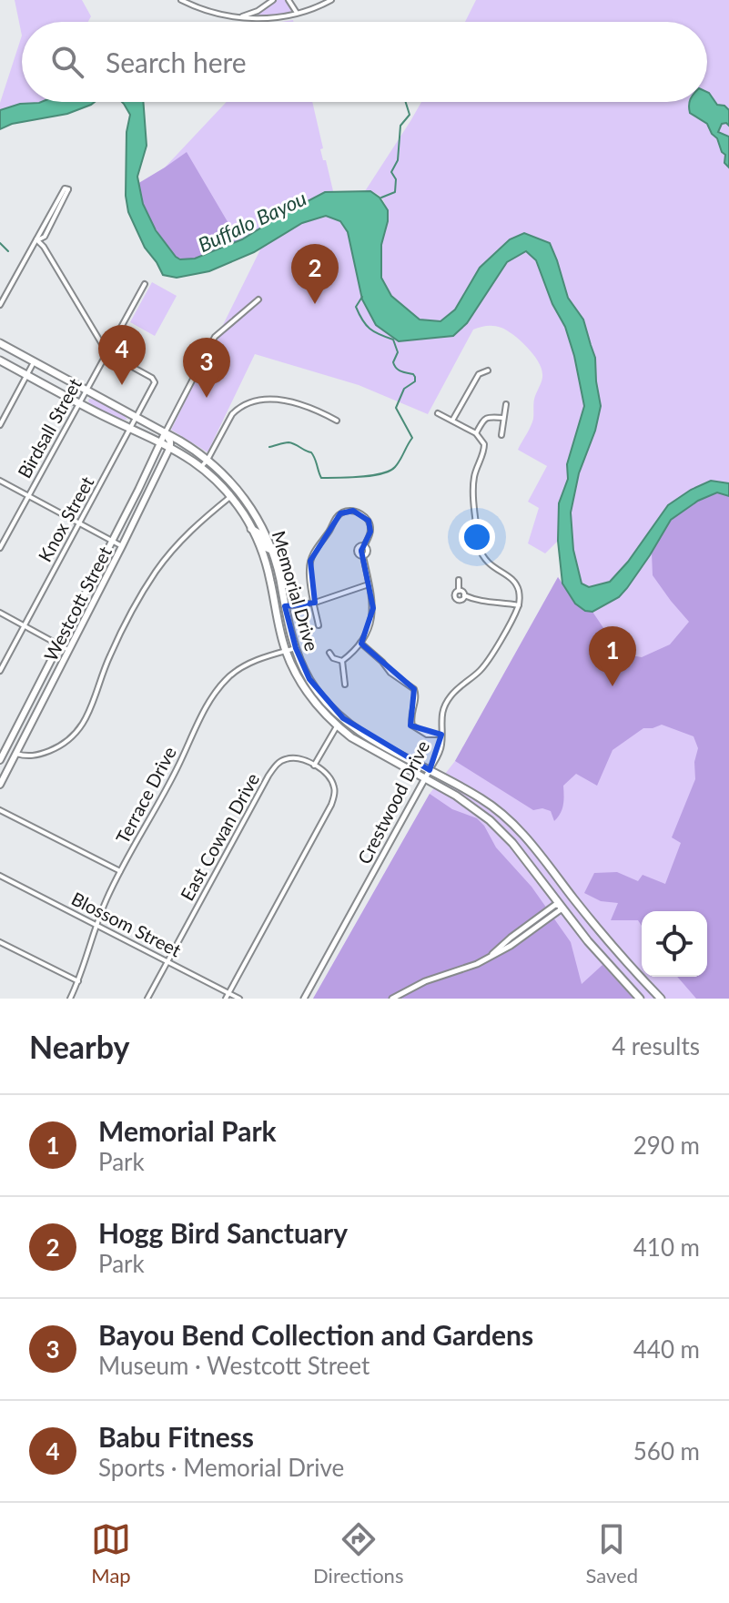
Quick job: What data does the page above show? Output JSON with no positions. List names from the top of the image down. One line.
{"streets":{"main road":["Memorial Drive","Westcott Street"],"street":["Birdsall Street","Knox Street","Terrace Drive","Crestwood Drive","East Cowan Drive","Blossom Street"]},"crossings":[["Birdsall Street","Knox Street"],["Birdsall Street","Memorial Drive"],["Knox Street","Memorial Drive"],["Memorial Drive","Westcott Street"],["Memorial Drive","Terrace Drive"],["Memorial Drive","Crestwood Drive"],["Terrace Drive","Blossom Street"],["East Cowan Drive","Blossom Street"]],"water":["Buffalo Bayou"],"page":{"search":"Search here","pins":["2","4","3","1"],"heading":["Nearby","4 results"],"list":[{"mark":"1","name":"Memorial Park","note":"Park","value":"290 m"},{"mark":"2","name":"Hogg Bird Sanctuary","note":"Park","value":"410 m"},{"mark":"3","name":"Bayou Bend Collection and Gardens","note":"Museum · Westcott Street","value":"440 m"},{"mark":"4","name":"Babu Fitness","note":"Sports · Memorial Drive","value":"560 m"}],"nav":["Map","Directions","Saved"]}}
